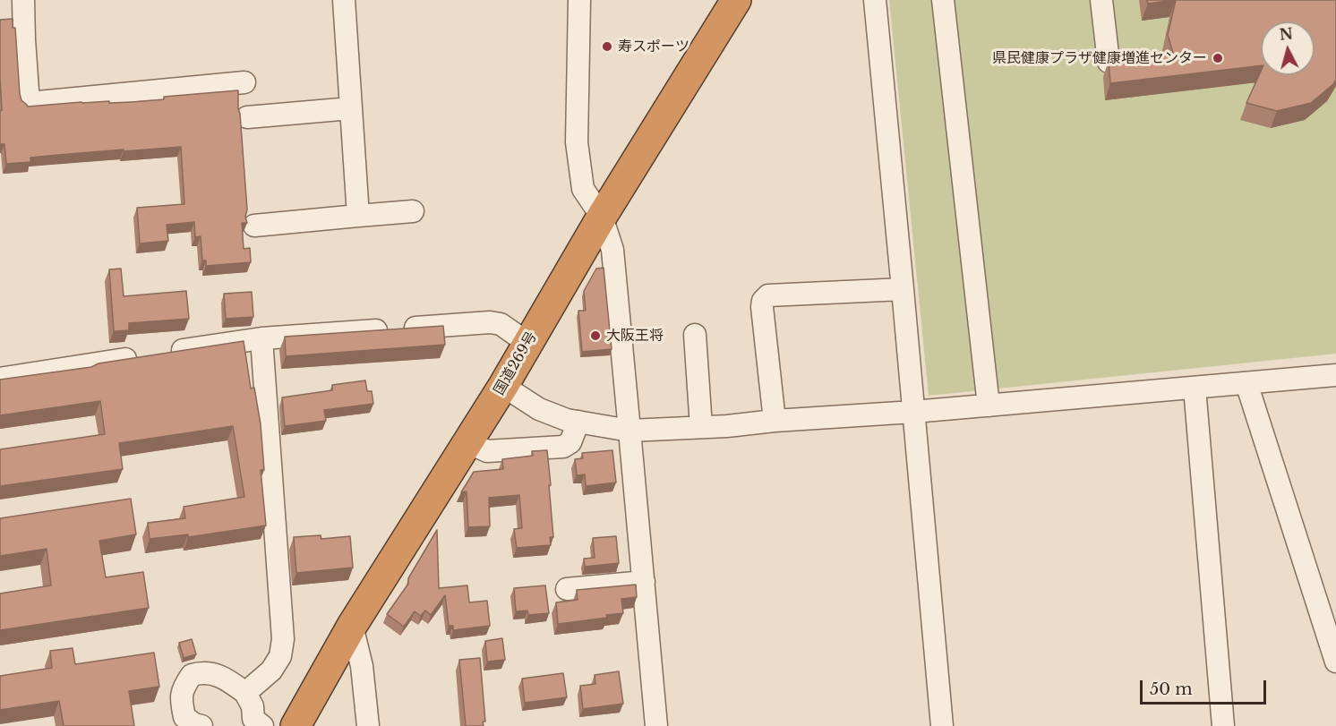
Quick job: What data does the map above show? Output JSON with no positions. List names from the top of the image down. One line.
{"streets":{"highway":["国道269号"]},"places":["寿スポーツ","県民健康プラザ健康増進センター","大阪王将"],"scale_bar":"50 m","north":"top"}
